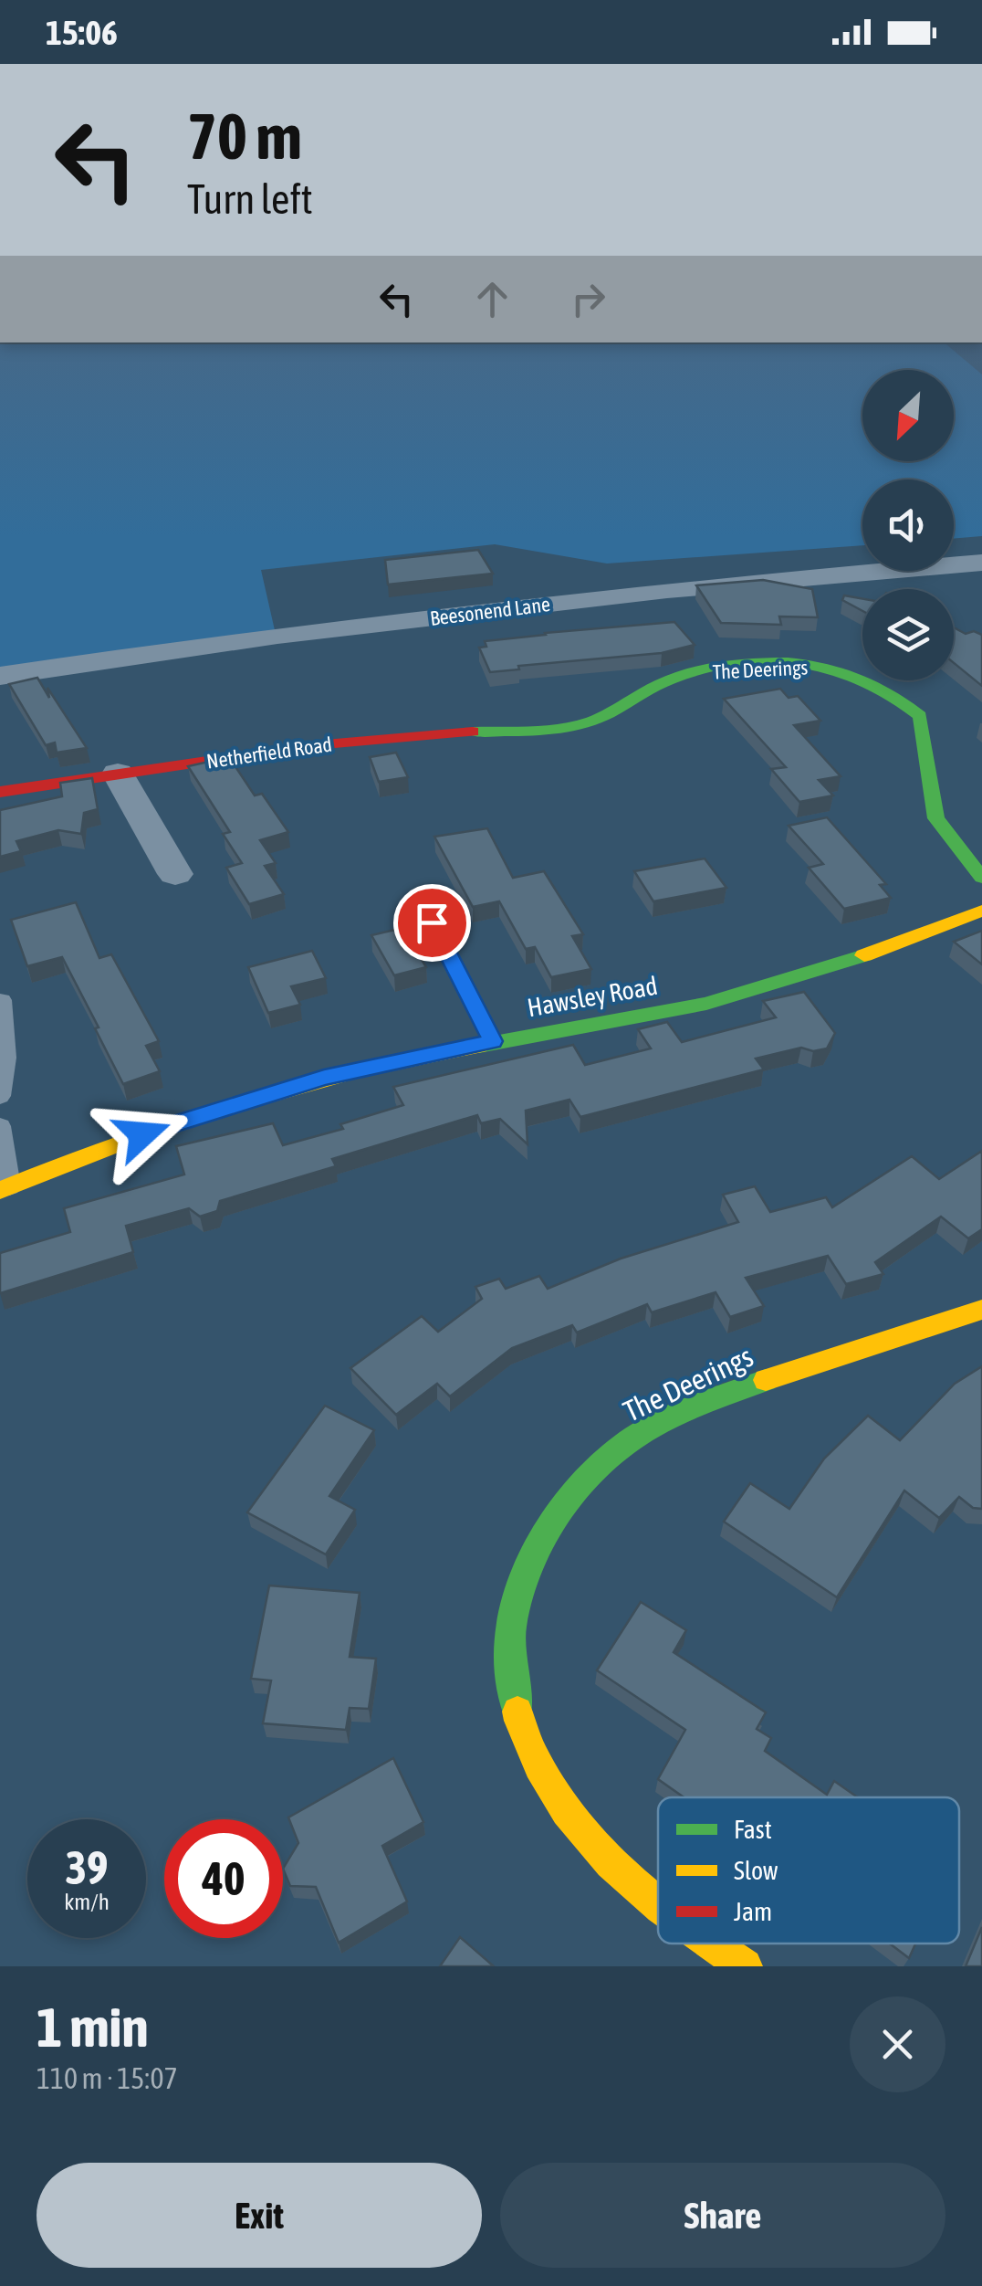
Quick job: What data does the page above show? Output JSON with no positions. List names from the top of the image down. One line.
{"streets":{"street":["Beesonend Lane","The Deerings","Netherfield Road","Hawsley Road"]},"crossings":[["The Deerings","Netherfield Road"]],"legend":["Fast","Slow","Jam"],"north":"bottom left","page":{"status":"15:06","turn":["70 m","Turn left"],"speed":"39 km/h","limit":"40","heading":["1 min","110 m · 15:07"],"buttons":["Exit","Share"]}}
